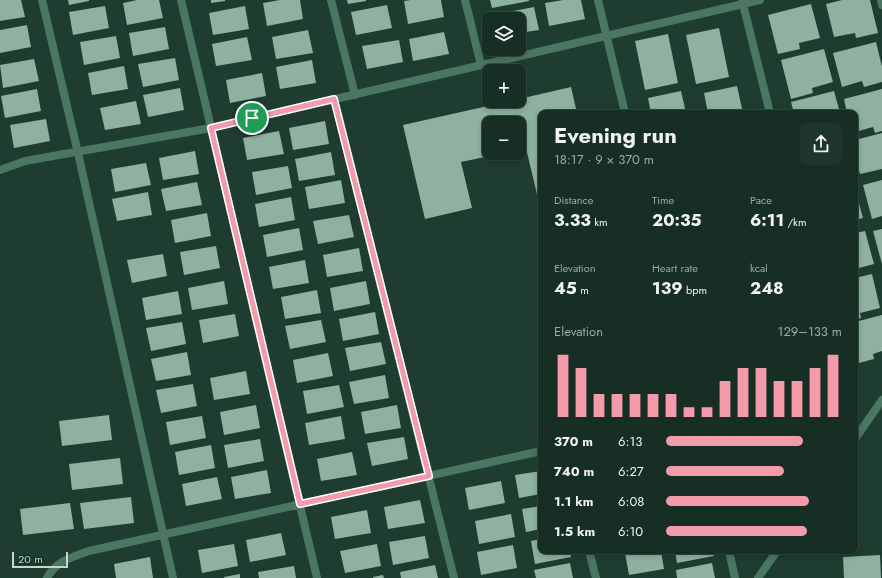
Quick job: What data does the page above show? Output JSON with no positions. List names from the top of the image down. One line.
{"scale_bar":"20 m","page":{"map_buttons":["+","−"],"heading":["Evening run","18:17 · 9 × 370 m"],"stats":[["Distance","3.33 km"],["Time","20:35"],["Pace","6:11 /km"],["Elevation","45 m"],["Heart rate","139 bpm"],["kcal","248"]],"chart":["Elevation","129–133 m"],"list":[{"name":"370 m","note":"6:13"},{"name":"740 m","note":"6:27"},{"name":"1.1 km","note":"6:08"},{"name":"1.5 km","note":"6:10"}],"scale":"20 m"}}
